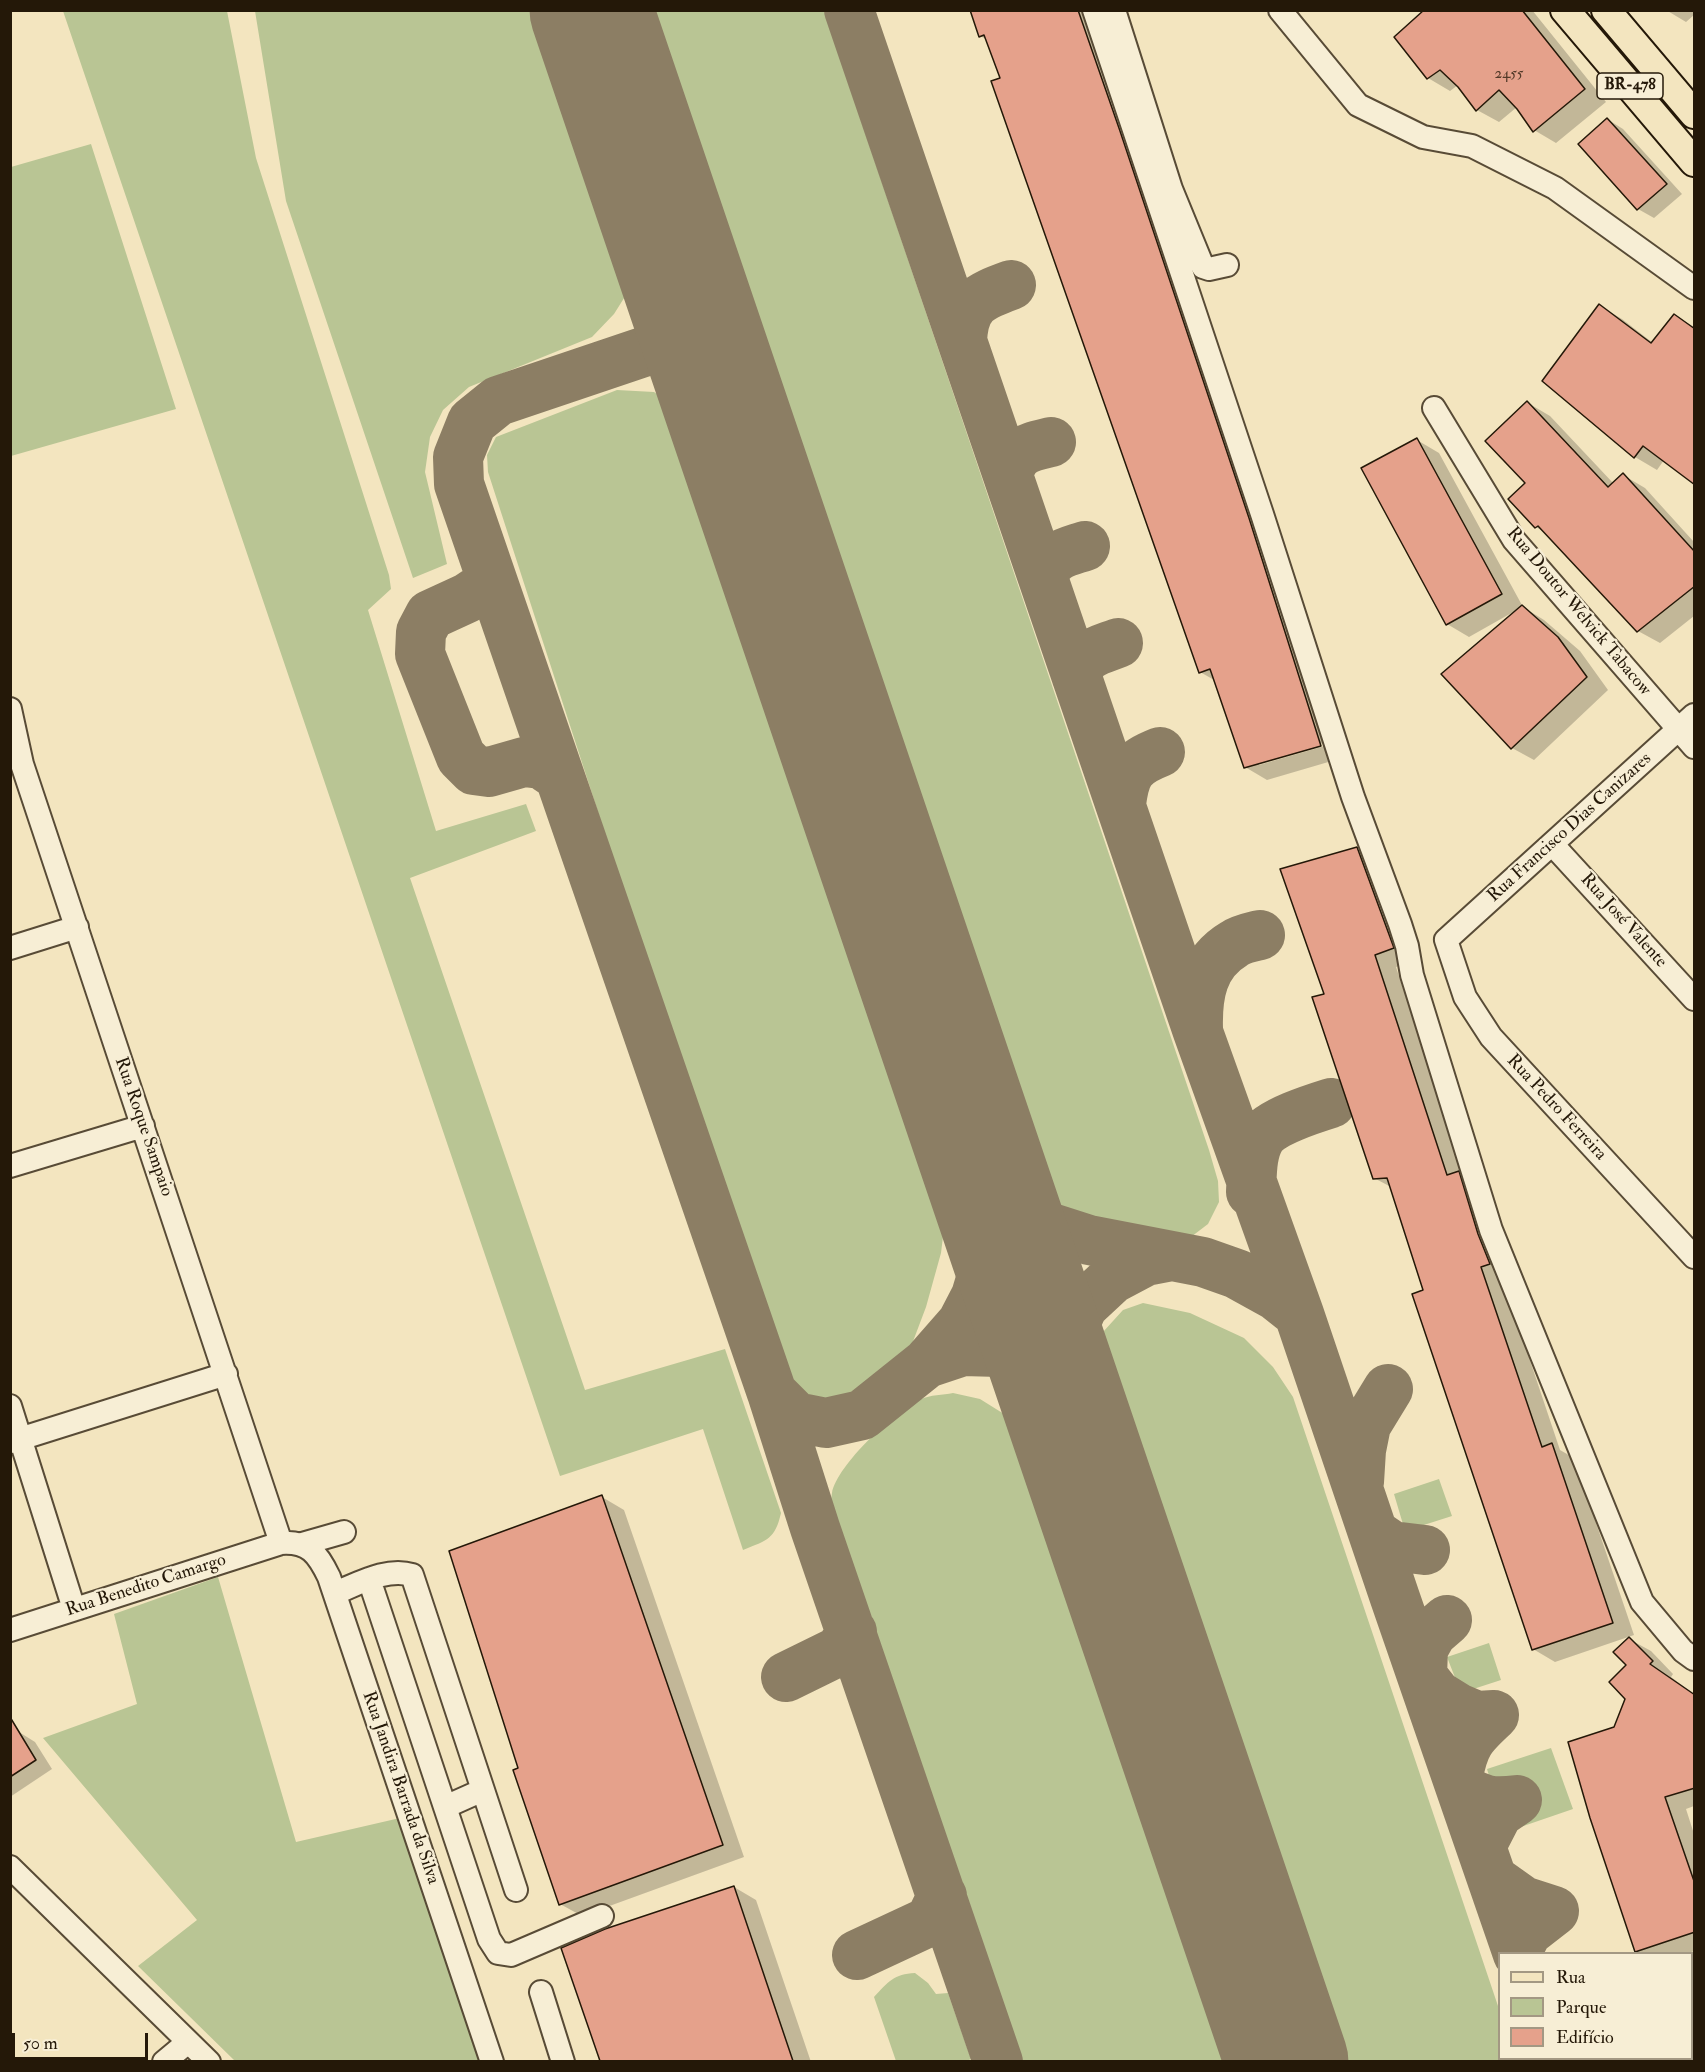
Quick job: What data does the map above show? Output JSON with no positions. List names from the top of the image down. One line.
{"streets":{"main road":["BR-478"],"street":["Rua Doutor Welvick Tabacow","Rua Francisco Dias Canizares","Rua José Valente","Rua Pedro Ferreira","Rua Roque Sampaio","Rua Benedito Camargo","Rua Jandira Barrada da Silva"]},"crossings":[["Rua Doutor Welvick Tabacow","Rua Francisco Dias Canizares"],["Rua Francisco Dias Canizares","Rua José Valente"],["Rua Francisco Dias Canizares","Rua Pedro Ferreira"],["Rua Roque Sampaio","Rua Benedito Camargo"],["Rua Roque Sampaio","Rua Jandira Barrada da Silva"],["Rua Benedito Camargo","Rua Jandira Barrada da Silva"]],"house_numbers":["2455"],"legend":["Rua","Parque","Edifício"],"scale_bar":"50 m"}
